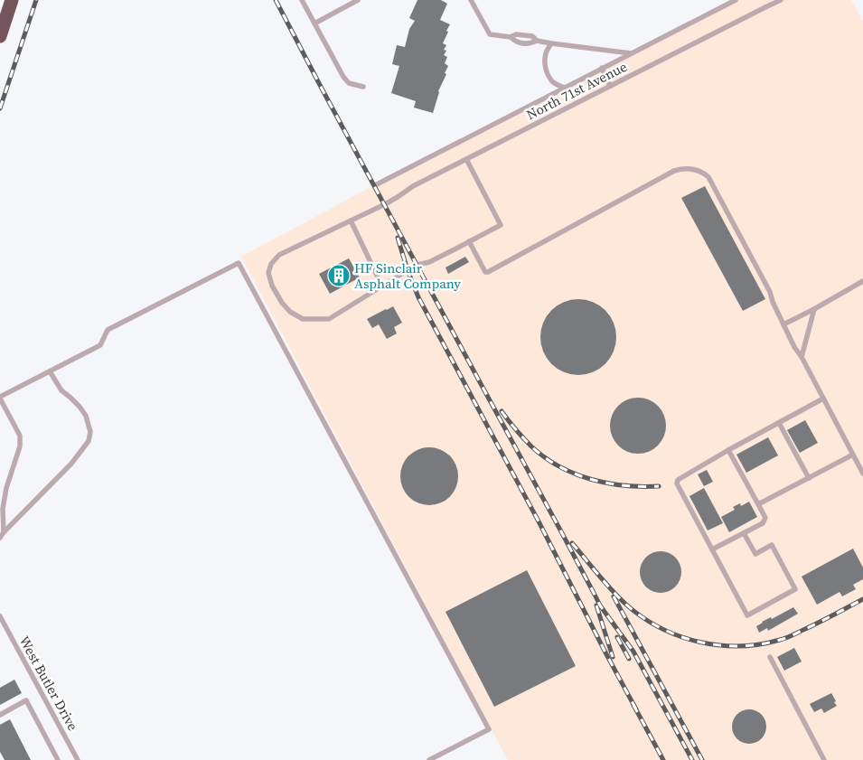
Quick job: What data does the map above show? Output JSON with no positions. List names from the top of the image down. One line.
{"streets":{"lane":["North 71st Avenue","West Butler Drive"]},"places":{"building":["HF Sinclair Asphalt Company"]}}
